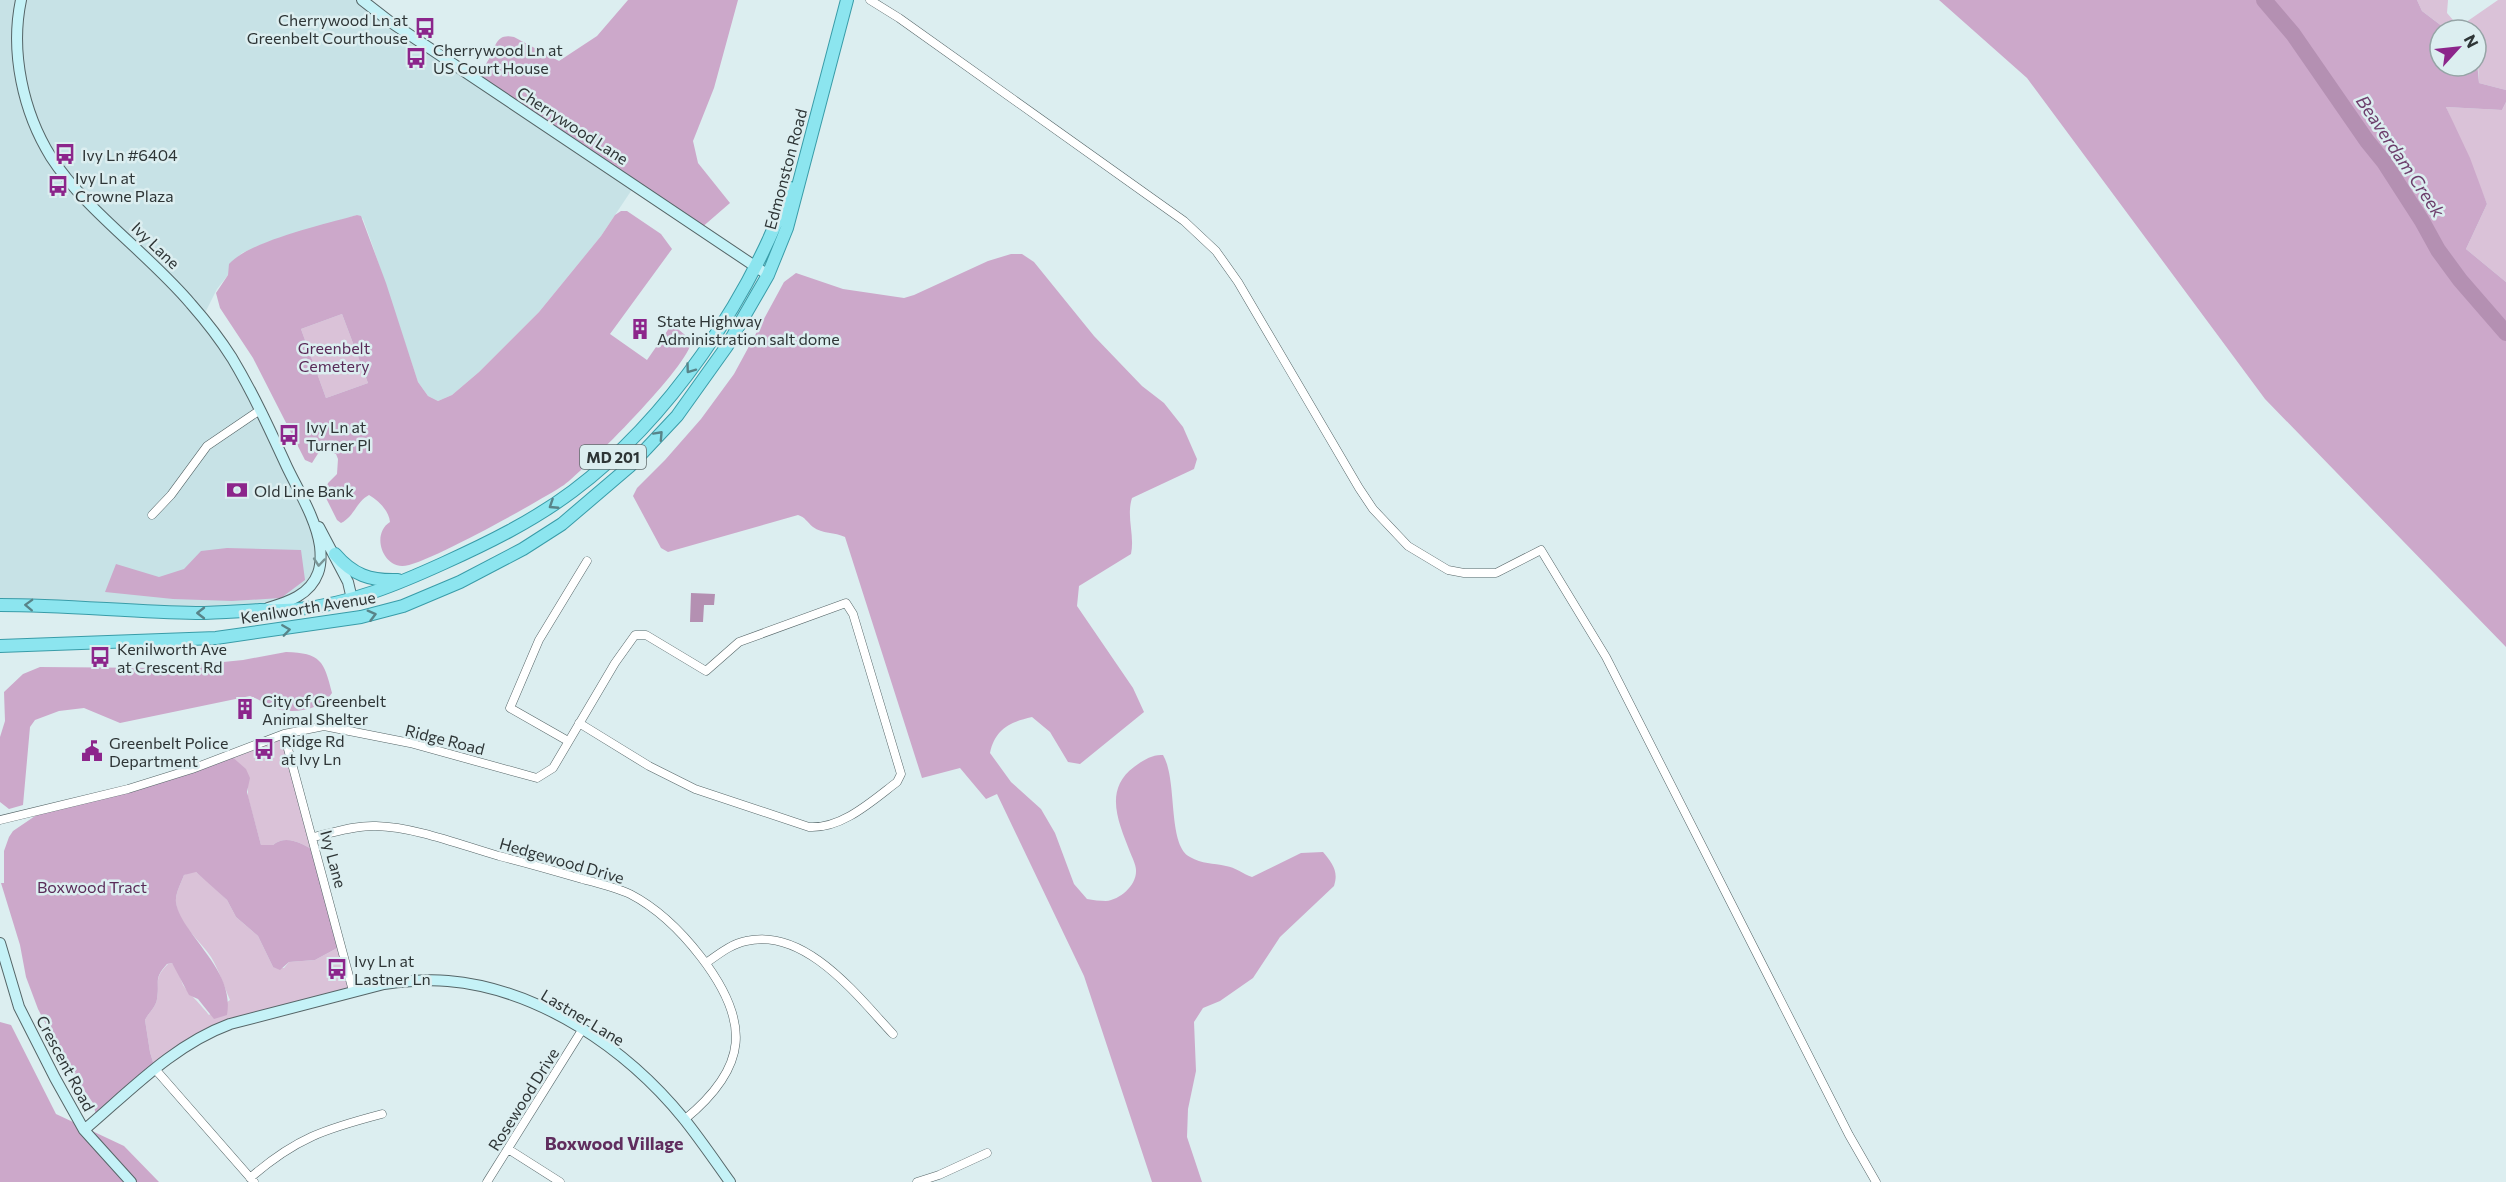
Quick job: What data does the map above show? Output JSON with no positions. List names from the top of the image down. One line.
{"streets":{"main road":["Edmonston Road","MD 201","Kenilworth Avenue"],"street":["Cherrywood Lane","Ivy Lane","Ridge Road","Hedgewood Drive","Lastner Lane","Crescent Road","Rosewood Drive"]},"crossings":[["Cherrywood Lane","Edmonston Road"],["Cherrywood Lane","Kenilworth Avenue"],["Edmonston Road","Kenilworth Avenue"],["Ivy Lane","Kenilworth Avenue"],["Ivy Lane","Ridge Road"],["Ivy Lane","Hedgewood Drive"],["Ivy Lane","Lastner Lane"],["Hedgewood Drive","Lastner Lane"],["Lastner Lane","Crescent Road"],["Lastner Lane","Rosewood Drive"]],"districts":["Boxwood Village"],"water":["Beaverdam Creek"],"parks":["Greenbelt Cemetery","Boxwood Tract"],"places":{"bus stop":["Cherrywood Ln at Greenbelt Courthouse","Cherrywood Ln at US Court House","Ivy Ln #6404","Ivy Ln at Crowne Plaza","Ivy Ln at Turner Pl","Kenilworth Ave at Crescent Rd","Ridge Rd at Ivy Ln","Ivy Ln at Lastner Ln"],"building":["State Highway Administration salt dome","City of Greenbelt Animal Shelter"],"bank":["Old Line Bank"],"public building":["Greenbelt Police Department"]},"north":"top right"}
